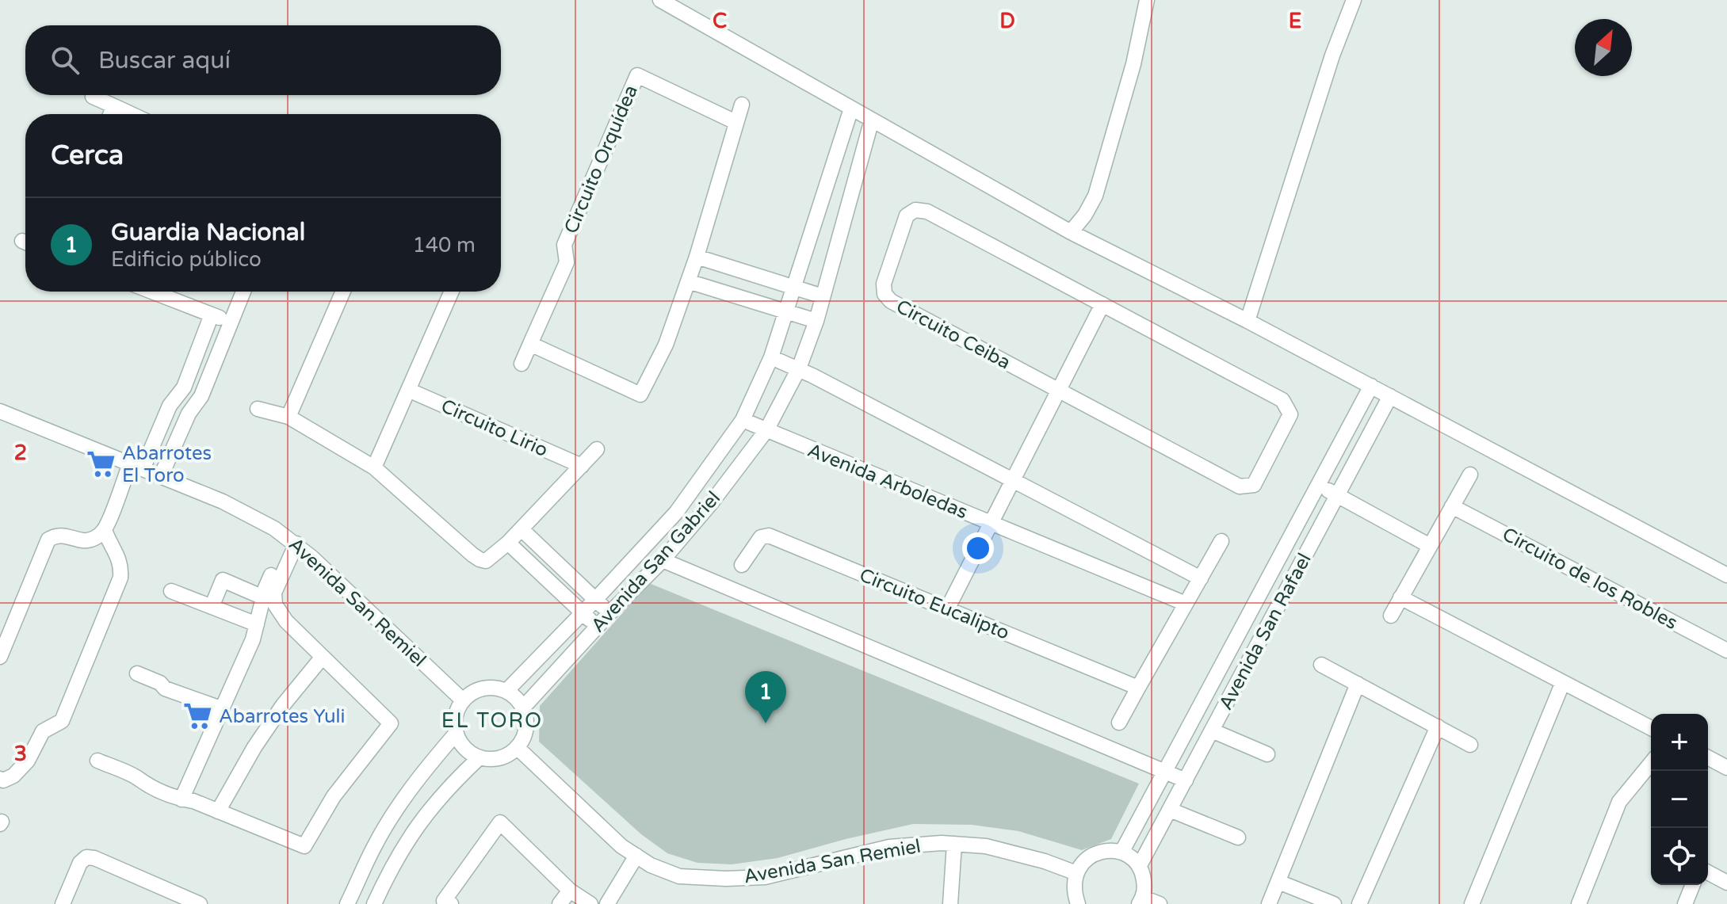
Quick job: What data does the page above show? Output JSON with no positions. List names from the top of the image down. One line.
{"streets":{"street":["Circuito Orquídea","Circuito Ceiba","Circuito Lirio","Avenida Arboledas","Avenida San Gabriel","Circuito de los Robles","Avenida San Remiel","Circuito Eucalipto","Avenida San Rafael"]},"crossings":[["Avenida Arboledas","Avenida San Gabriel"],["Avenida San Gabriel","Avenida San Remiel"]],"districts":["EL TORO"],"places":{"supermarket":["Abarrotes El Toro","Abarrotes Yuli"]},"north":"top right","page":{"search":"Buscar aquí","heading":"Cerca","list":[{"mark":"1","name":"Guardia Nacional","note":"Edificio público","value":"140 m"}],"pins":"1","map_buttons":["+","−"]},"grid":{"columns":["C","D","E"],"rows":["2","3"]}}
